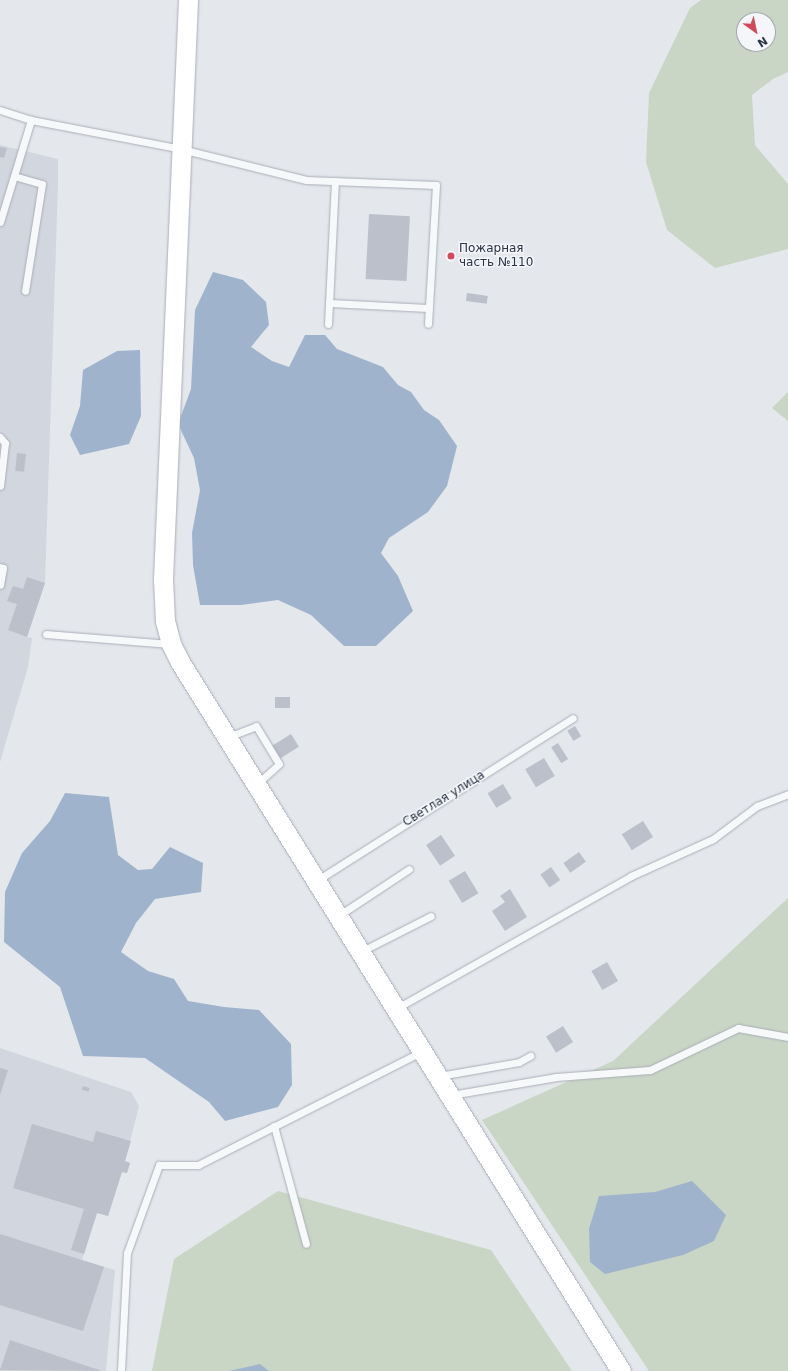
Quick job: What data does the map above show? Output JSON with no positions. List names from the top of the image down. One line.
{"streets":{"lane":["Светлая улица"]},"places":["Пожарная часть №110"],"north":"bottom right"}
